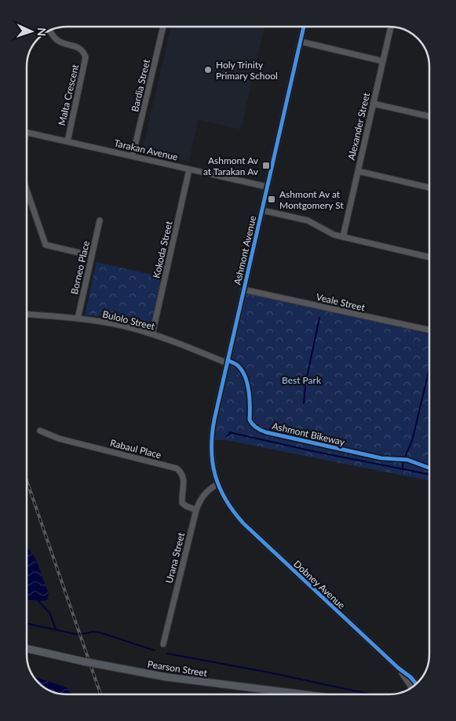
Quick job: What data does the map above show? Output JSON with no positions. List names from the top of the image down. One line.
{"streets":{"main road":["Pearson Street"],"street":["Bardia Street","Malta Crescent","Alexander Street","Tarakan Avenue","Kokoda Street","Ashmont Avenue","Borneo Place","Veale Street","Bulolo Street","Rabaul Place","Urana Street","Dobney Avenue"],"cycle path":["Ashmont Bikeway"]},"crossings":[["Bardia Street","Tarakan Avenue"],["Malta Crescent","Tarakan Avenue"],["Tarakan Avenue","Kokoda Street"],["Tarakan Avenue","Ashmont Avenue"],["Kokoda Street","Bulolo Street"],["Ashmont Avenue","Veale Street"],["Ashmont Avenue","Bulolo Street"],["Ashmont Avenue","Urana Street"],["Ashmont Avenue","Dobney Avenue"],["Borneo Place","Bulolo Street"],["Rabaul Place","Urana Street"],["Urana Street","Dobney Avenue"]],"parks":["Best Park"],"places":{"other":["Holy Trinity Primary School"],"transit":["Ashmont Av at Tarakan Av","Ashmont Av at Montgomery St"]},"north":"right"}
